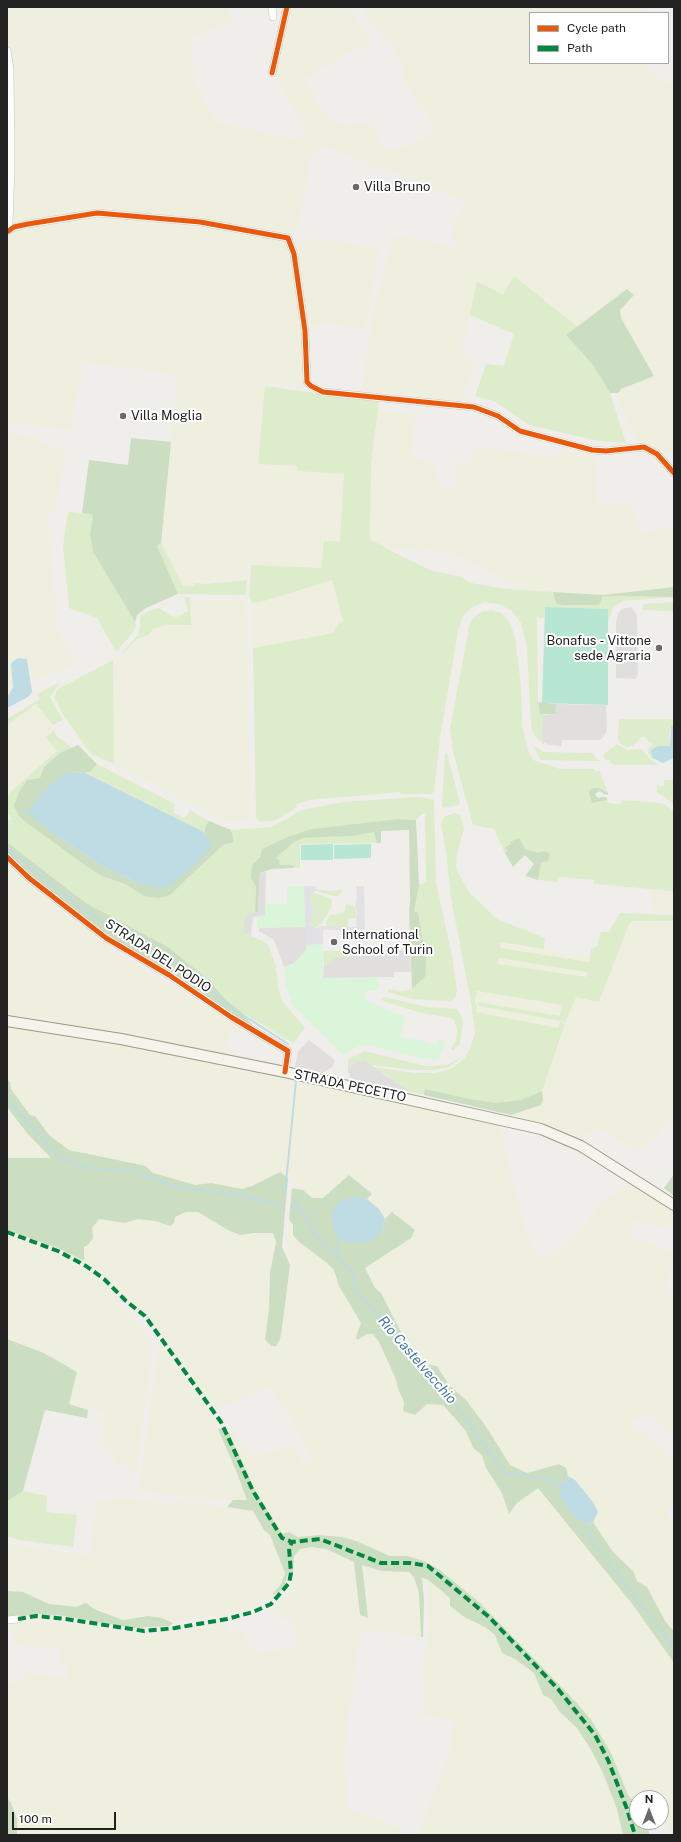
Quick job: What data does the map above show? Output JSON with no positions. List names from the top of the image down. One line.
{"streets":{"main road":["STRADA PECETTO"],"street":["STRADA DEL PODIO"]},"crossings":[["STRADA DEL PODIO","STRADA PECETTO"]],"water":["Rio Castelvecchio"],"places":["Villa Bruno","Villa Moglia","Bonafus - Vittone sede Agraria","International School of Turin"],"legend":["Cycle path","Path"],"scale_bar":"100 m","north":"top"}
